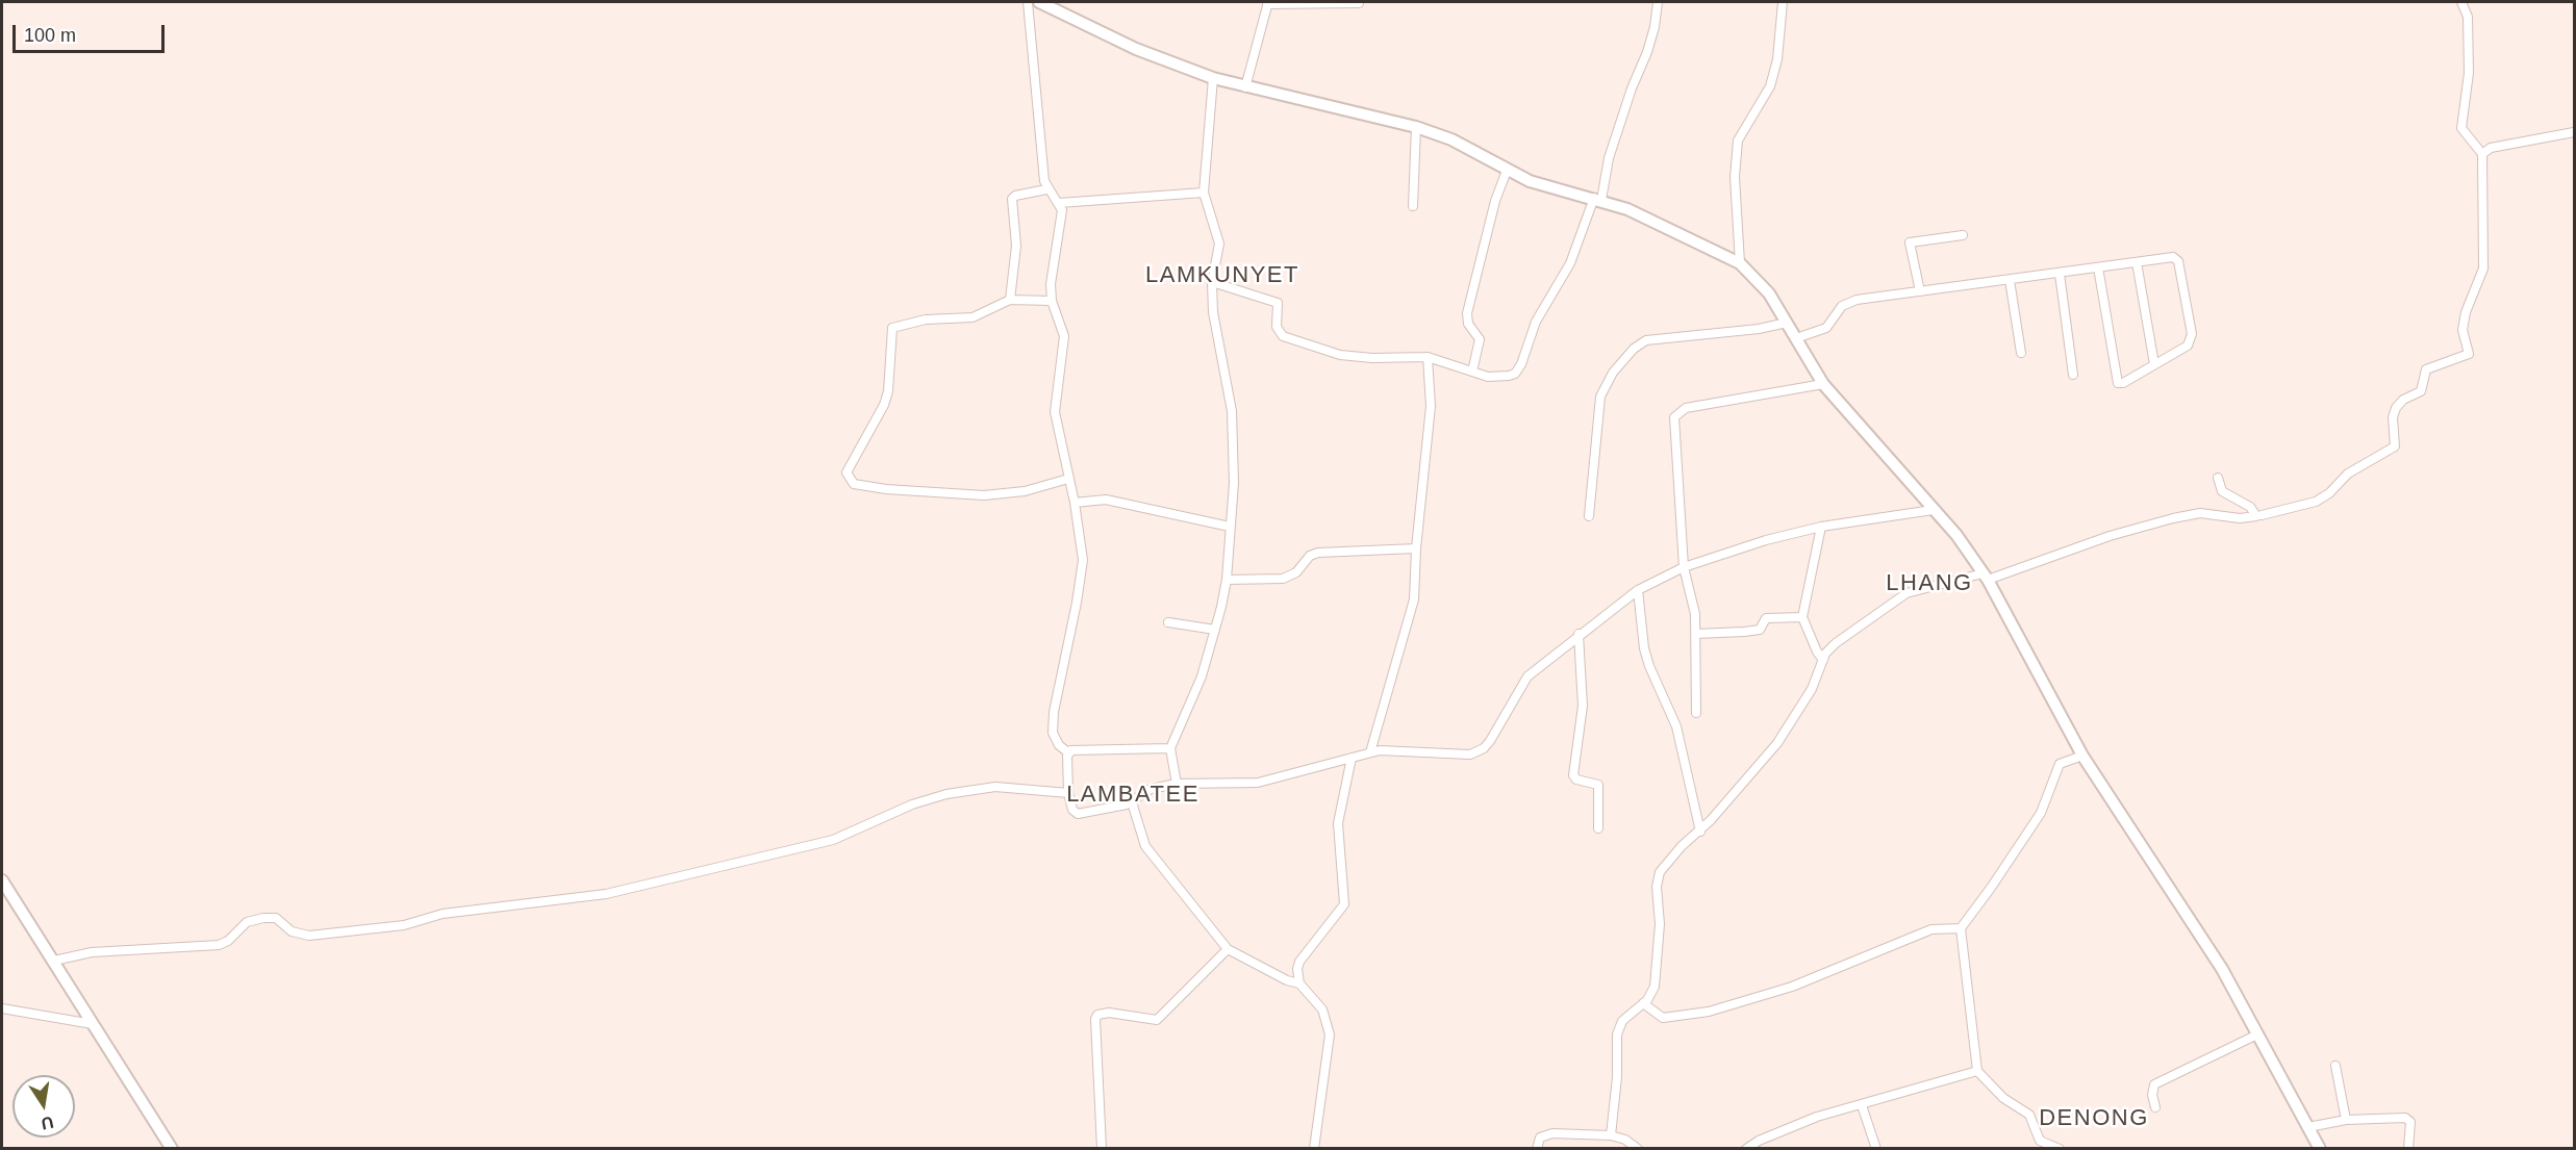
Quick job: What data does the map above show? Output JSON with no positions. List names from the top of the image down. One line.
{"districts":["LAMKUNYET","LHANG","LAMBATEE","DENONG"],"scale_bar":"100 m","north":"bottom"}
